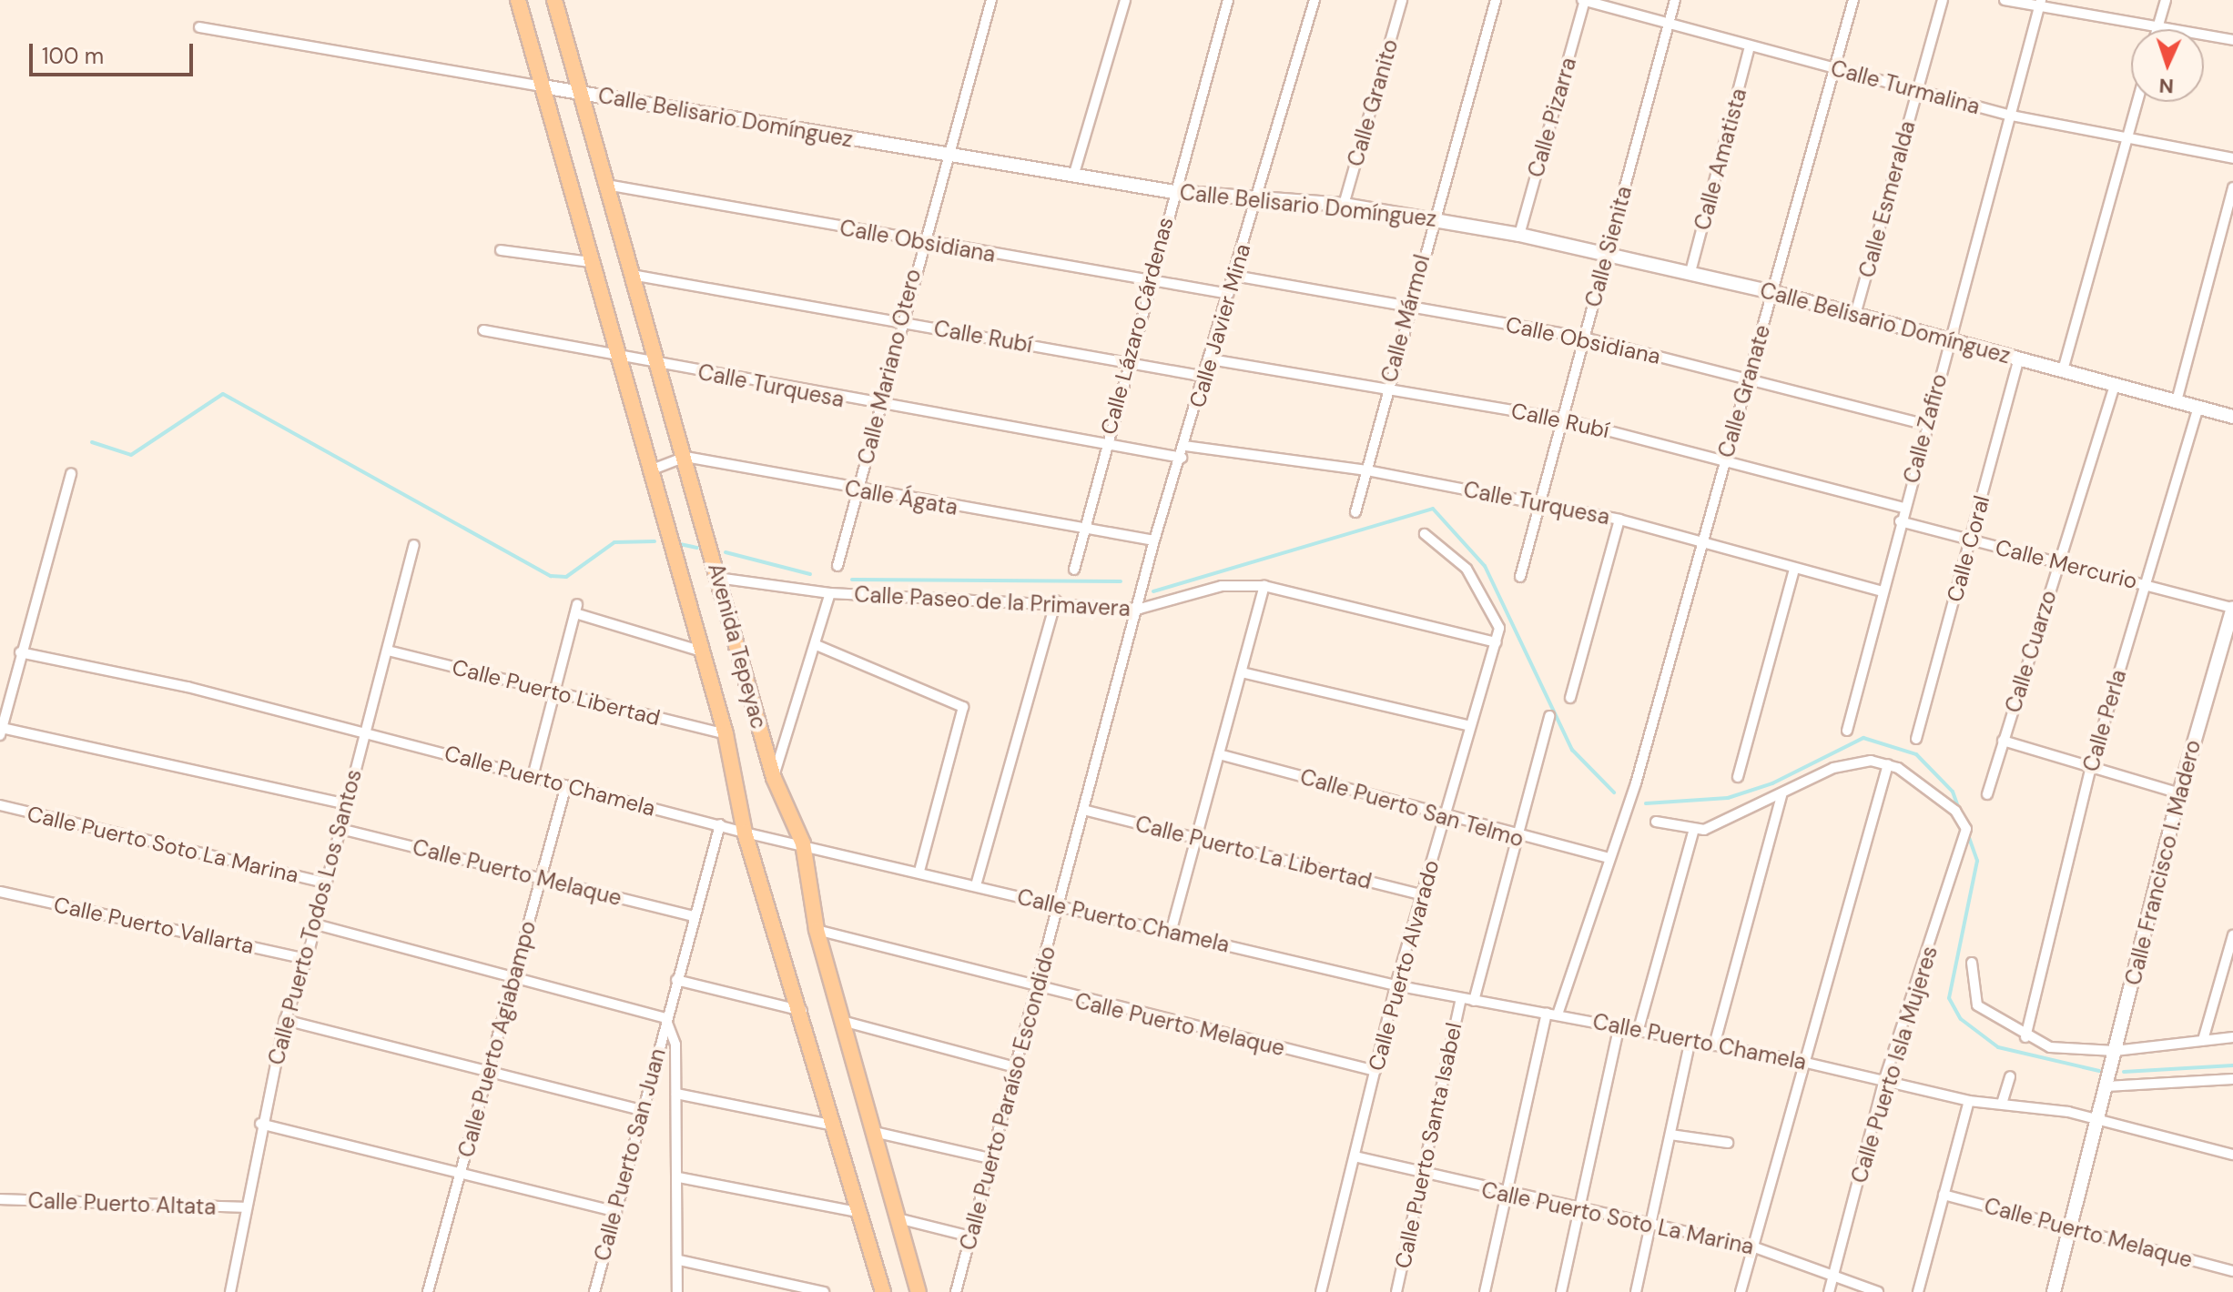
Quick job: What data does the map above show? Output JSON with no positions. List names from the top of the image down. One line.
{"streets":{"main road":["Avenida Tepeyac"],"street":["Calle Turmalina","Calle Granito","Calle Belisario Domínguez","Calle Pizarra","Calle Amatista","Calle Esmeralda","Calle Obsidiana","Calle Sienita","Calle Mármol","Calle Lázaro Cárdenas","Calle Javier Mina","Calle Rubí","Calle Mariano Otero","Calle Turquesa","Calle Granate","Calle Zafiro","Calle Ágata","Calle Coral","Calle Mercurio","Calle Paseo de la Primavera","Calle Cuarzo","Calle Puerto Libertad","Calle Perla","Calle Puerto Chamela","Calle Puerto San Telmo","Calle Puerto Soto La Marina","Calle Puerto La Libertad","Calle Francisco I. Madero","Calle Puerto Melaque","Calle Puerto Todos Los Santos","Calle Puerto Vallarta","Calle Puerto Alvarado","Calle Puerto Agiabampo","Calle Puerto Isla Mujeres","Calle Puerto Paraíso Escondido","Calle Puerto Santa Isabel","Calle Puerto San Juan","Calle Puerto Altata"]},"crossings":[["Calle Turmalina","Calle Pizarra"],["Calle Turmalina","Calle Amatista"],["Calle Turmalina","Calle Esmeralda"],["Calle Turmalina","Calle Sienita"],["Calle Turmalina","Calle Granate"],["Calle Turmalina","Calle Zafiro"],["Calle Granito","Calle Belisario Domínguez"],["Calle Belisario Domínguez","Calle Pizarra"],["Calle Belisario Domínguez","Calle Amatista"],["Calle Belisario Domínguez","Calle Esmeralda"],["Calle Belisario Domínguez","Calle Sienita"],["Calle Belisario Domínguez","Calle Mármol"],["Calle Belisario Domínguez","Calle Lázaro Cárdenas"],["Calle Belisario Domínguez","Calle Javier Mina"],["Calle Belisario Domínguez","Calle Mariano Otero"],["Calle Belisario Domínguez","Calle Granate"],["Calle Belisario Domínguez","Calle Zafiro"],["Calle Belisario Domínguez","Calle Coral"],["Calle Belisario Domínguez","Avenida Tepeyac"],["Calle Belisario Domínguez","Calle Cuarzo"],["Calle Belisario Domínguez","Calle Perla"],["Calle Obsidiana","Calle Sienita"],["Calle Obsidiana","Calle Mármol"],["Calle Obsidiana","Calle Lázaro Cárdenas"],["Calle Obsidiana","Calle Javier Mina"],["Calle Obsidiana","Calle Mariano Otero"],["Calle Obsidiana","Calle Granate"],["Calle Obsidiana","Calle Zafiro"],["Calle Obsidiana","Avenida Tepeyac"],["Calle Sienita","Calle Rubí"],["Calle Sienita","Calle Turquesa"],["Calle Mármol","Calle Rubí"],["Calle Mármol","Calle Turquesa"],["Calle Lázaro Cárdenas","Calle Rubí"],["Calle Lázaro Cárdenas","Calle Turquesa"],["Calle Lázaro Cárdenas","Calle Ágata"],["Calle Javier Mina","Calle Rubí"],["Calle Javier Mina","Calle Turquesa"],["Calle Javier Mina","Calle Ágata"],["Calle Javier Mina","Calle Paseo de la Primavera"],["Calle Javier Mina","Calle Puerto Paraíso Escondido"],["Calle Rubí","Calle Mariano Otero"],["Calle Rubí","Calle Granate"],["Calle Rubí","Calle Zafiro"],["Calle Rubí","Avenida Tepeyac"],["Calle Mariano Otero","Calle Turquesa"],["Calle Mariano Otero","Calle Ágata"],["Calle Turquesa","Calle Granate"],["Calle Turquesa","Calle Zafiro"],["Calle Turquesa","Avenida Tepeyac"],["Calle Granate","Calle Puerto Chamela"],["Calle Granate","Calle Puerto San Telmo"],["Calle Granate","Calle Puerto Soto La Marina"],["Calle Zafiro","Calle Mercurio"],["Calle Ágata","Avenida Tepeyac"],["Calle Coral","Calle Mercurio"],["Calle Mercurio","Calle Cuarzo"],["Calle Mercurio","Calle Perla"],["Calle Mercurio","Calle Francisco I. Madero"],["Calle Paseo de la Primavera","Avenida Tepeyac"],["Calle Paseo de la Primavera","Calle Puerto Alvarado"],["Calle Paseo de la Primavera","Calle Puerto Paraíso Escondido"],["Avenida Tepeyac","Calle Puerto Libertad"],["Avenida Tepeyac","Calle Puerto Chamela"],["Avenida Tepeyac","Calle Puerto Melaque"],["Calle Puerto Libertad","Calle Puerto Todos Los Santos"],["Calle Puerto Chamela","Calle Francisco I. Madero"],["Calle Puerto Chamela","Calle Puerto Todos Los Santos"],["Calle Puerto Chamela","Calle Puerto Alvarado"],["Calle Puerto Chamela","Calle Puerto Agiabampo"],["Calle Puerto Chamela","Calle Puerto Isla Mujeres"],["Calle Puerto Chamela","Calle Puerto Paraíso Escondido"],["Calle Puerto Chamela","Calle Puerto Santa Isabel"],["Calle Puerto Chamela","Calle Puerto San Juan"],["Calle Puerto San Telmo","Calle Puerto Alvarado"],["Calle Puerto Soto La Marina","Calle Puerto Todos Los Santos"],["Calle Puerto Soto La Marina","Calle Puerto Alvarado"],["Calle Puerto Soto La Marina","Calle Puerto Isla Mujeres"],["Calle Puerto Soto La Marina","Calle Puerto Santa Isabel"],["Calle Puerto La Libertad","Calle Puerto Alvarado"],["Calle Puerto La Libertad","Calle Puerto Paraíso Escondido"],["Calle Francisco I. Madero","Calle Puerto Melaque"],["Calle Puerto Melaque","Calle Puerto Todos Los Santos"],["Calle Puerto Melaque","Calle Puerto Alvarado"],["Calle Puerto Melaque","Calle Puerto Agiabampo"],["Calle Puerto Melaque","Calle Puerto Paraíso Escondido"],["Calle Puerto Melaque","Calle Puerto San Juan"],["Calle Puerto Todos Los Santos","Calle Puerto Vallarta"],["Calle Puerto Todos Los Santos","Calle Puerto Altata"]],"scale_bar":"100 m","north":"bottom"}
